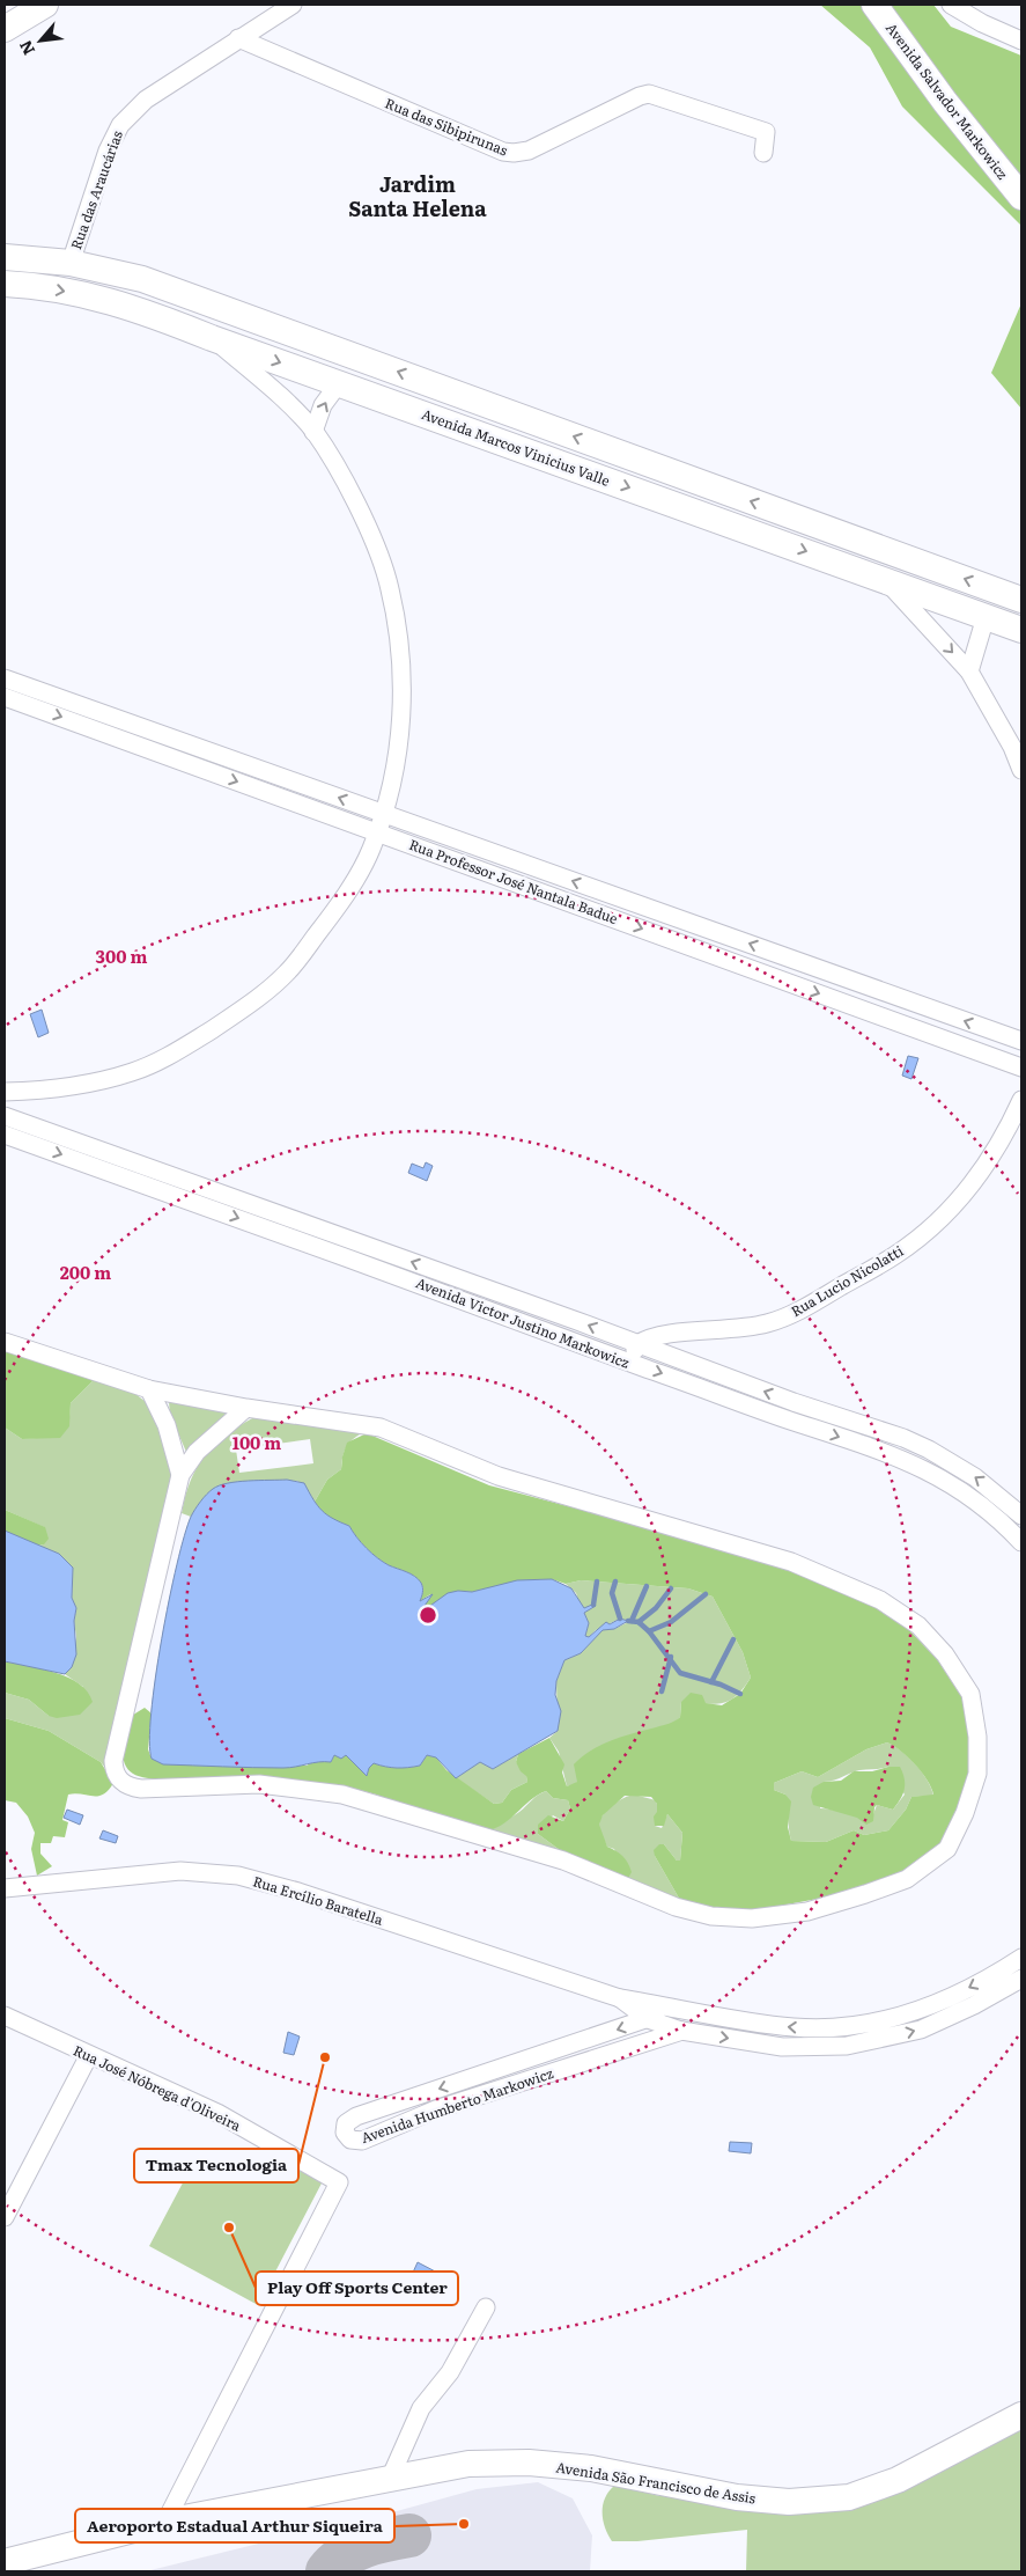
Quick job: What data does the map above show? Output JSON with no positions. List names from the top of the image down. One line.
{"streets":{"street":["Avenida Salvador Markowicz","Rua das Sibipirunas","Rua das Araucárias","Avenida Marcos Vinicius Valle","Rua Professor José Nantala Badue","Rua Lucio Nicolatti","Avenida Victor Justino Markowicz","Rua Ercílio Baratella","Rua José Nóbrega d'Oliveira","Avenida Humberto Markowicz","Avenida São Francisco de Assis"]},"crossings":[["Rua das Sibipirunas","Rua das Araucárias"],["Rua das Araucárias","Avenida Marcos Vinicius Valle"],["Rua Lucio Nicolatti","Avenida Victor Justino Markowicz"],["Rua José Nóbrega d'Oliveira","Avenida São Francisco de Assis"]],"districts":["Jardim Santa Helena"],"places":["Tmax Tecnologia","Play Off Sports Center","Aeroporto Estadual Arthur Siqueira"],"north":"bottom left","rings":["300 m","200 m","100 m"]}
